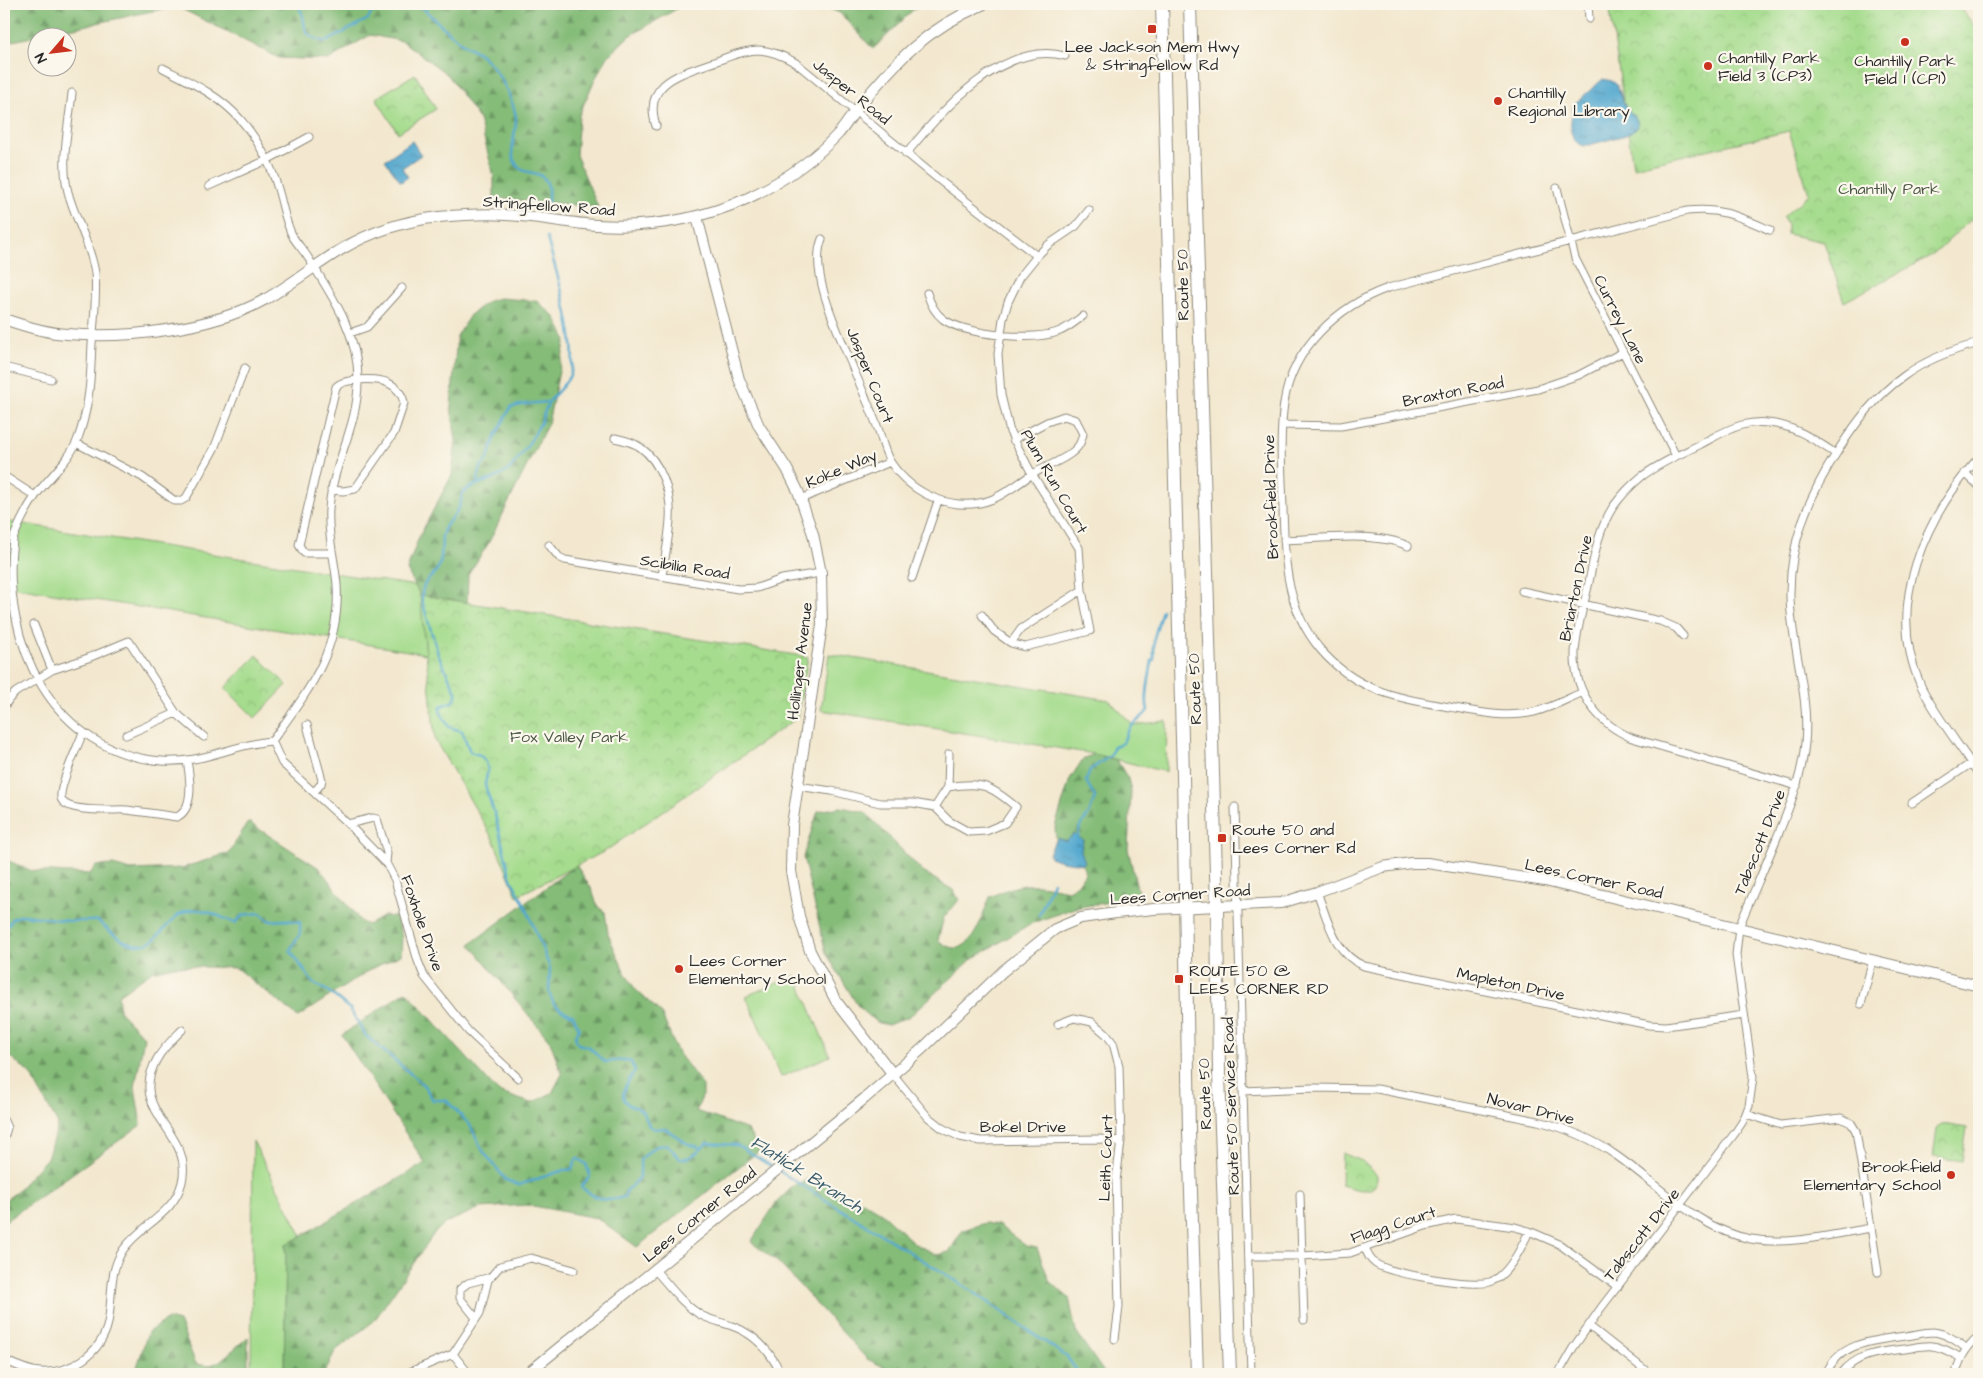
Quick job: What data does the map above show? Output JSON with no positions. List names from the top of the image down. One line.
{"streets":{"highway":["Route 50"],"street":["Jasper Road","Stringfellow Road","Currey Lane","Jasper Court","Braxton Road","Koke Way","Plum Run Court","Brookfield Drive","Scibilia Road","Briarton Drive","Hollinger Avenue","Tabscott Drive","Lees Corner Road","Foxhole Drive","Mapleton Drive","Route 50 Service Road","Novar Drive","Bokel Drive","Leith Court","Flagg Court"]},"crossings":[["Jasper Road","Stringfellow Road"],["Jasper Road","Plum Run Court"],["Stringfellow Road","Hollinger Avenue"],["Route 50","Lees Corner Road"],["Currey Lane","Braxton Road"],["Currey Lane","Brookfield Drive"],["Currey Lane","Briarton Drive"],["Jasper Court","Koke Way"],["Jasper Court","Plum Run Court"],["Braxton Road","Brookfield Drive"],["Koke Way","Hollinger Avenue"],["Brookfield Drive","Briarton Drive"],["Scibilia Road","Hollinger Avenue"],["Briarton Drive","Tabscott Drive"],["Hollinger Avenue","Lees Corner Road"],["Hollinger Avenue","Bokel Drive"],["Tabscott Drive","Lees Corner Road"],["Tabscott Drive","Mapleton Drive"],["Tabscott Drive","Novar Drive"],["Tabscott Drive","Flagg Court"],["Lees Corner Road","Mapleton Drive"],["Lees Corner Road","Route 50 Service Road"],["Lees Corner Road","Bokel Drive"],["Route 50 Service Road","Novar Drive"],["Route 50 Service Road","Flagg Court"],["Bokel Drive","Leith Court"]],"water":["Flatlick Branch"],"parks":["Chantilly Park","Fox Valley Park"],"places":{"transit":["Lee Jackson Mem Hwy & Stringfellow Rd","Route 50 and Lees Corner Rd","ROUTE 50 @ LEES CORNER RD"],"other":["Chantilly Park Field 1 (CP1)","Chantilly Park Field 3 (CP3)","Chantilly Regional Library","Lees Corner Elementary School","Brookfield Elementary School"]},"north":"bottom left"}
